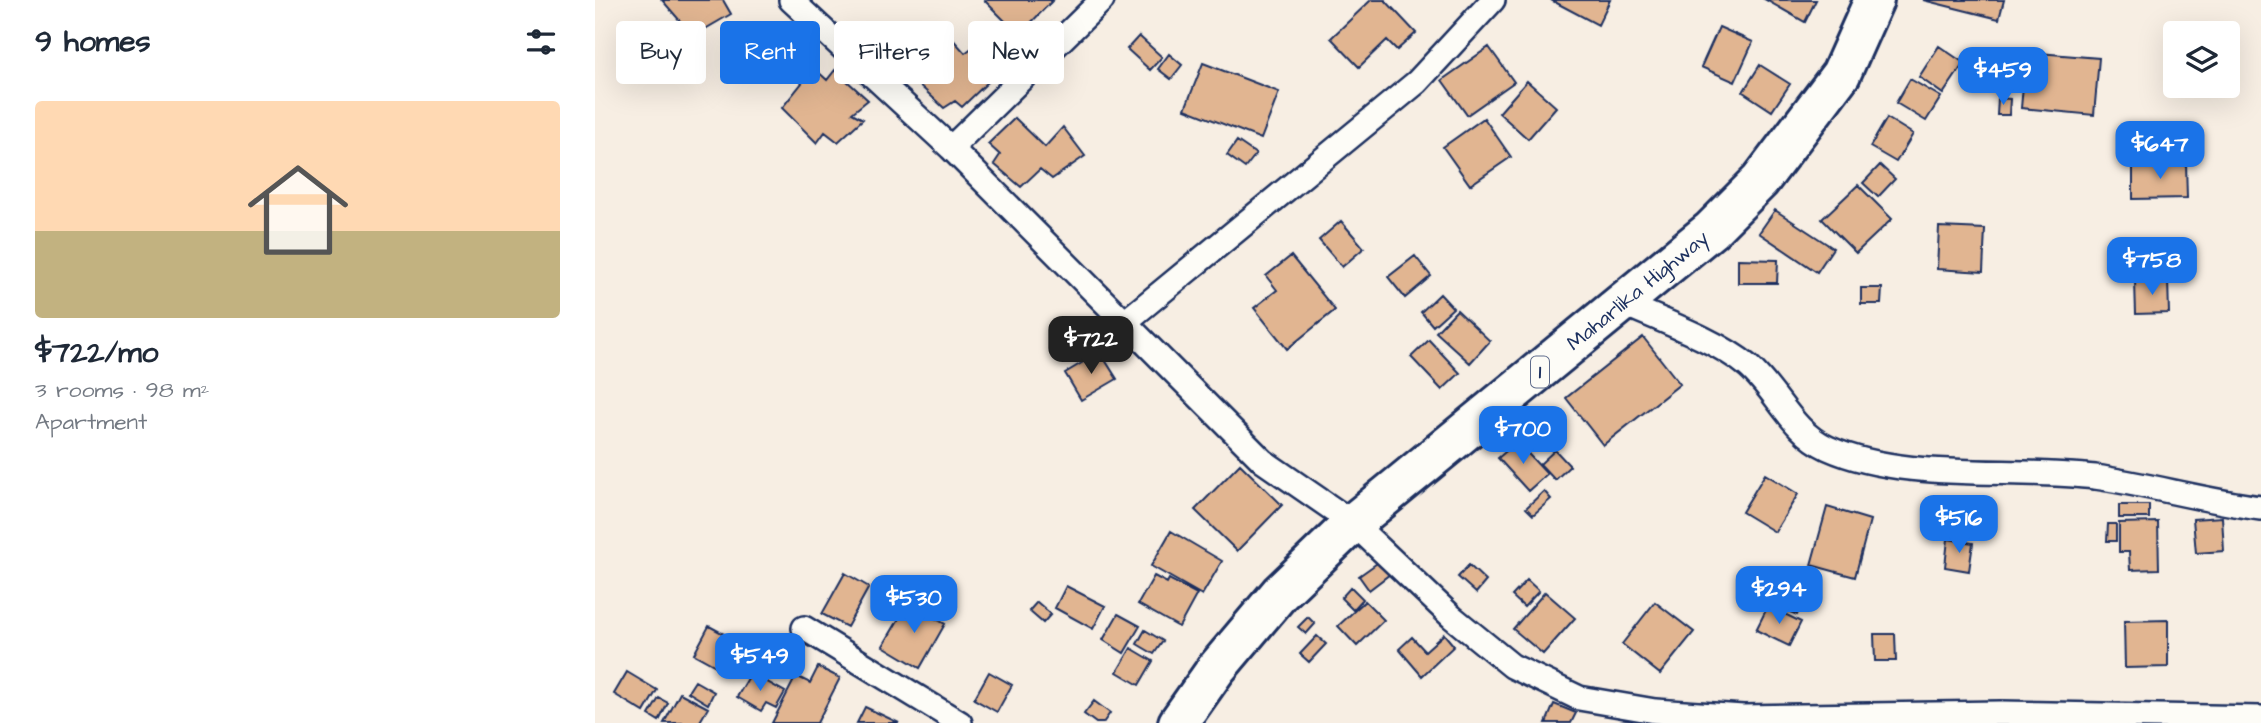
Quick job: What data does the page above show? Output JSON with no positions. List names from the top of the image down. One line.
{"streets":{"highway":["Maharlika Highway","1"]},"page":{"heading":"9 homes","chip":["Buy","Rent","Filters","New"],"price":["$459","$647","$758","$722","$700","$516","$294","$530","$549"],"list":[{"name":"$722/mo","note":"3 rooms · 98 m² · Apartment"}]}}
